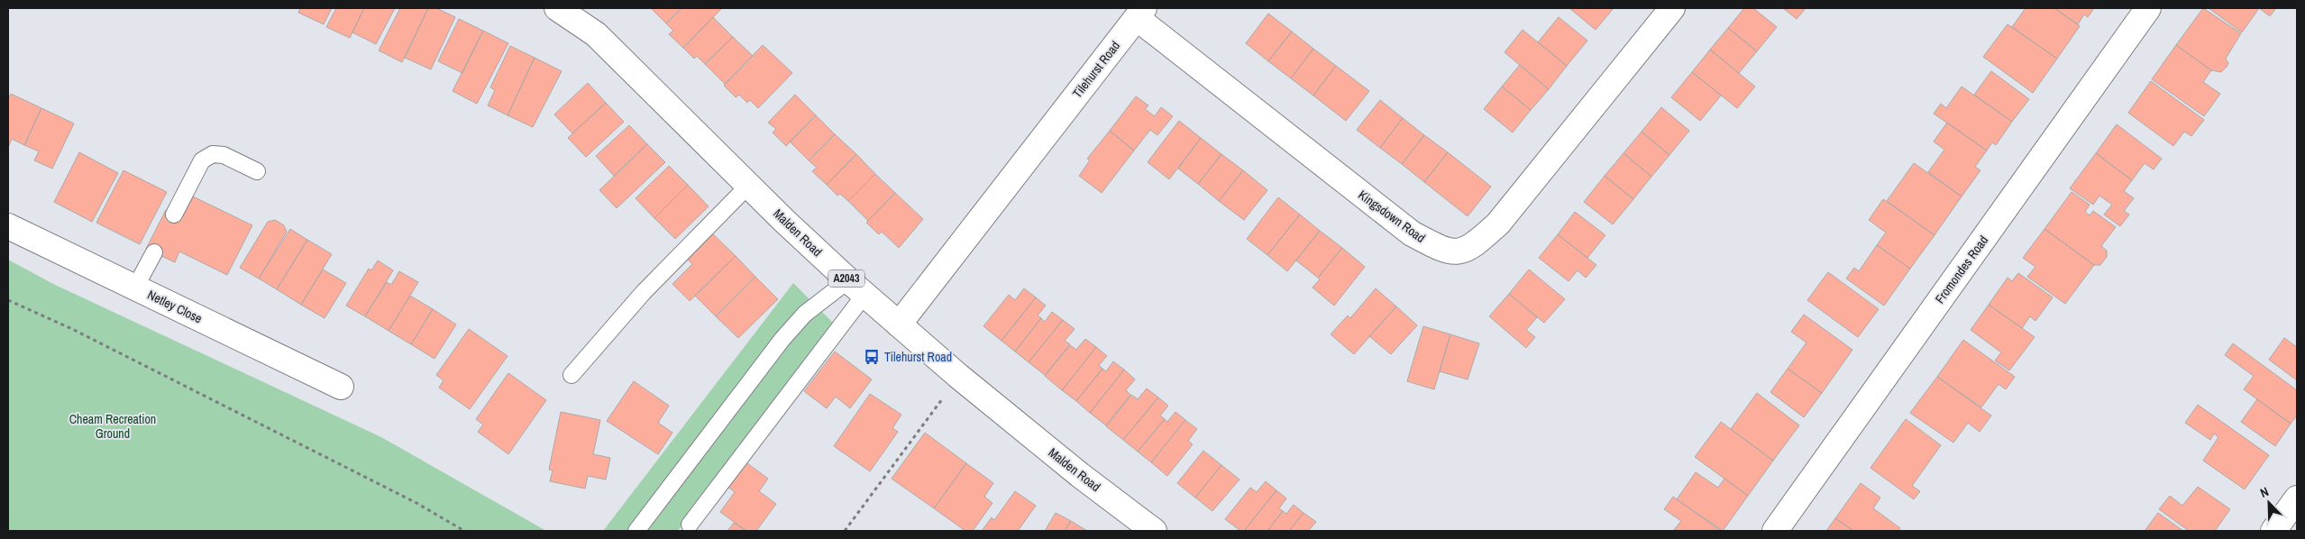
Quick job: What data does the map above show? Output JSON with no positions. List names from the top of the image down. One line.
{"streets":{"street":["Tilehurst Road","Kingsdown Road","Malden Road","Fromondes Road","A2043","Netley Close"]},"crossings":[["Tilehurst Road","Kingsdown Road"],["Tilehurst Road","Malden Road"]],"parks":["Cheam Recreation Ground"],"places":{"bus stop":["Tilehurst Road"]},"north":"top left"}
